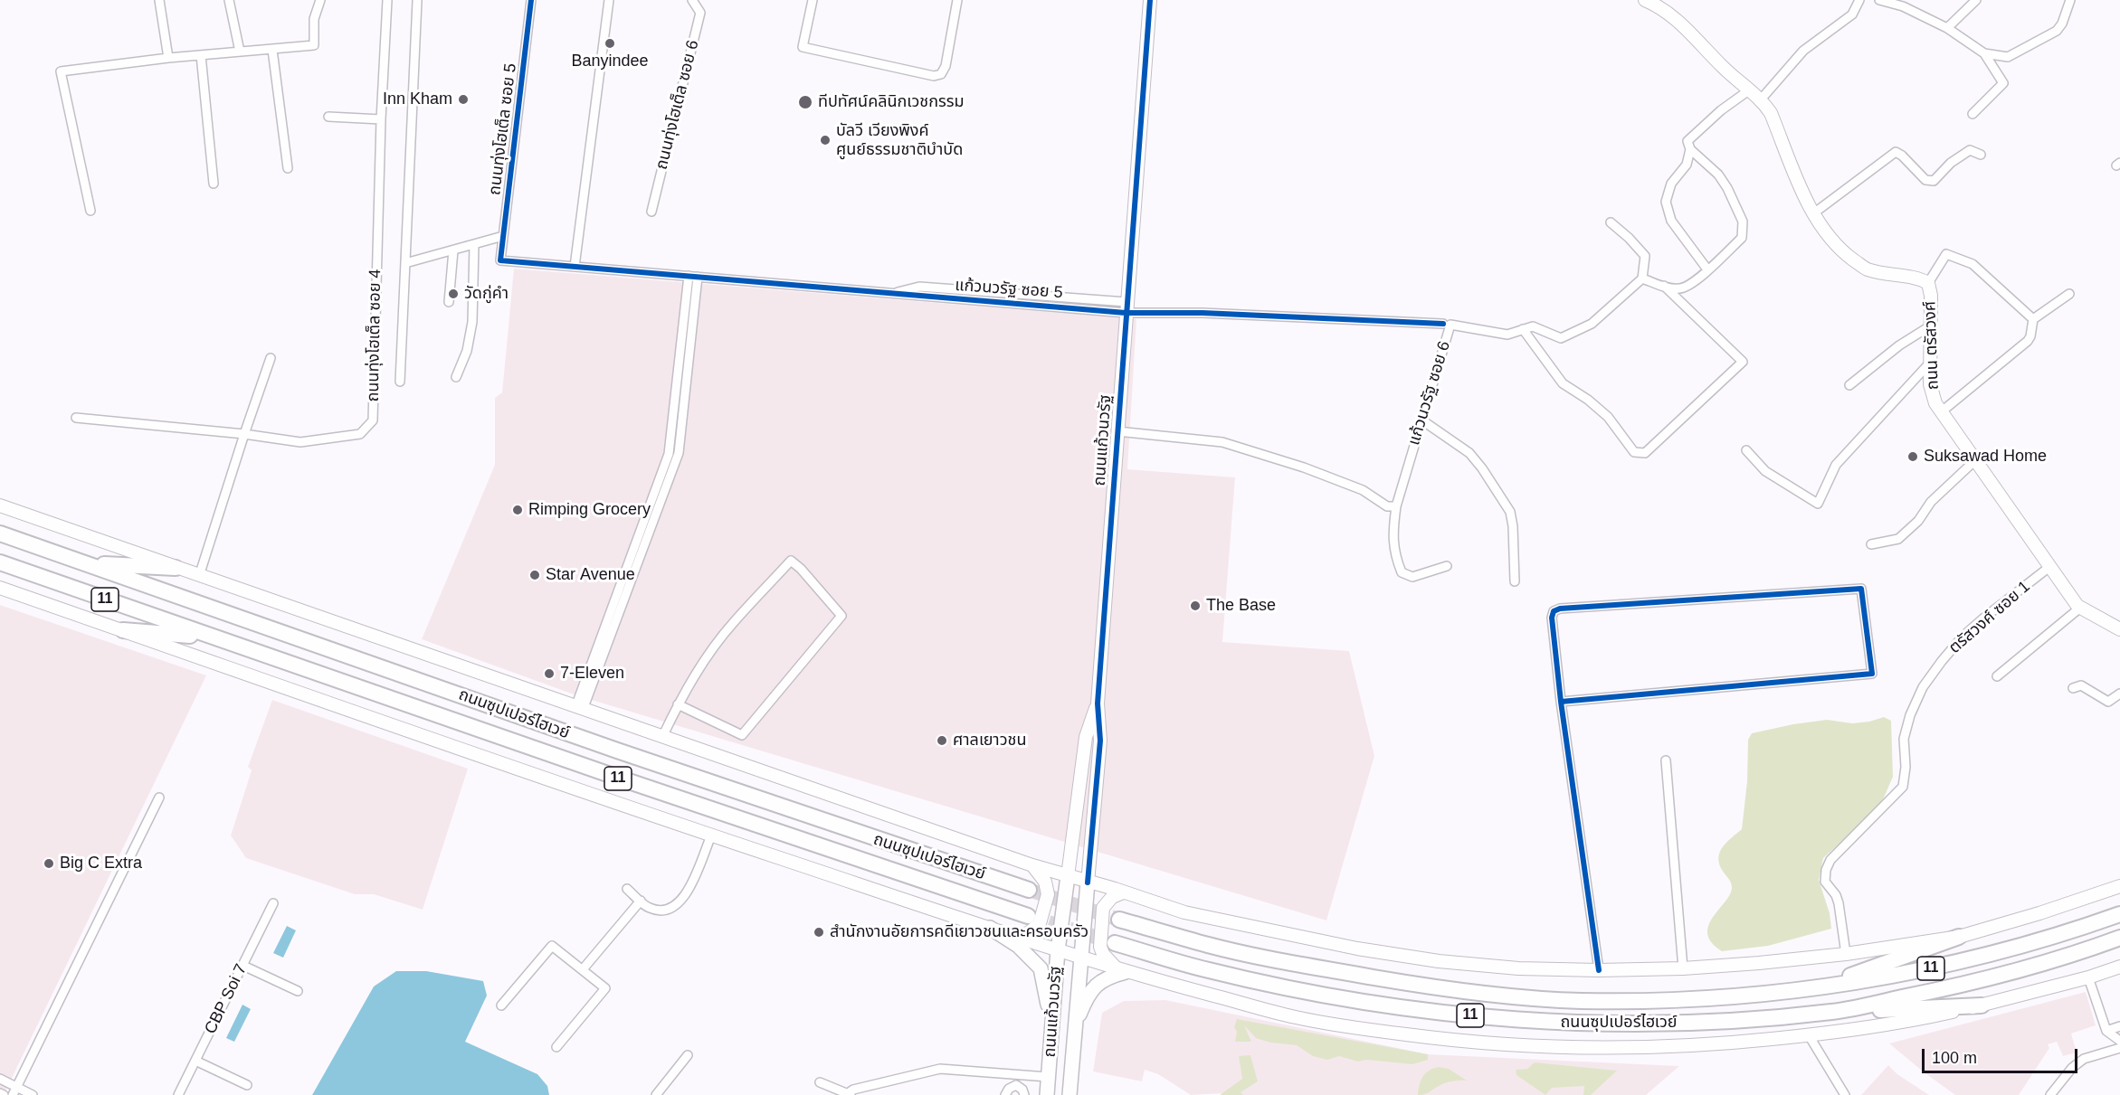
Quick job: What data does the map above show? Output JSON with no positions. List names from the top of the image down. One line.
{"streets":{"highway":["11","ถนนซุปเปอร์ไฮเวย์"],"main road":["ถนน ตรัสวงศ์","ถนนแก้วนวรัฐ"],"street":["ถนนทุ่งโฮเต็ล ซอย 6","ถนนทุ่งโฮเต็ล ซอย 5","แก้วนวรัฐ ซอย 5","ถนนทุ่งโฮเต็ล ซอย 4","แก้วนวรัฐ ซอย 6","ตรัสวงศ์ ซอย 1","CBP Soi 7"]},"crossings":[["แก้วนวรัฐ ซอย 5","ถนนแก้วนวรัฐ"],["ถนน ตรัสวงศ์","ตรัสวงศ์ ซอย 1"]],"places":["Banyindee","Inn Kham","ทีปทัศน์คลินิกเวชกรรม","บัลวี เวียงพิงค์ ศูนย์ธรรมชาติบำบัด","วัดกู่คำ","Suksawad Home","Rimping Grocery","Star Avenue","The Base","7-Eleven","ศาลเยาวชน","Big C Extra","สำนักงานอัยการคดีเยาวชนและครอบครัว"],"scale_bar":"100 m"}
